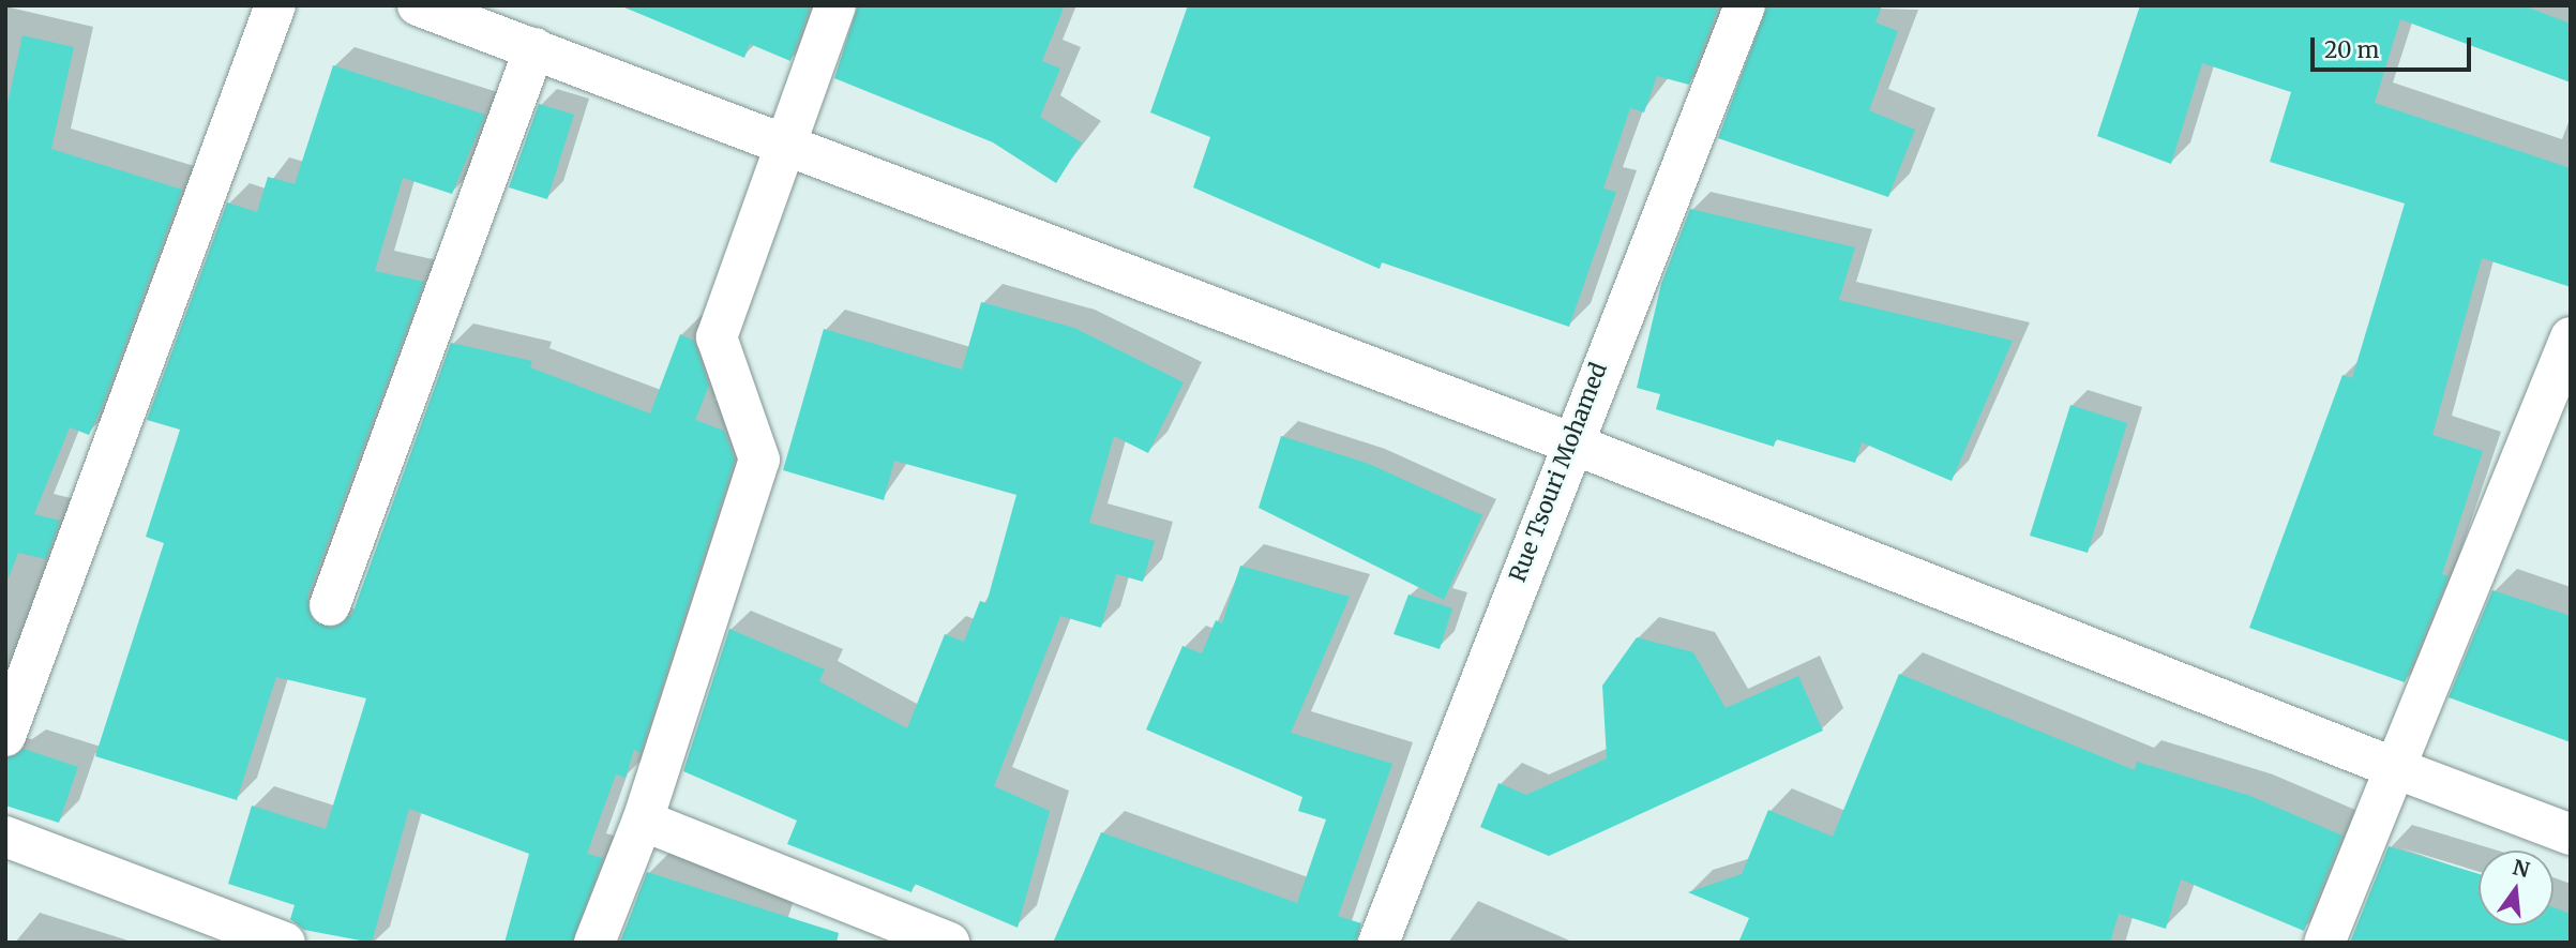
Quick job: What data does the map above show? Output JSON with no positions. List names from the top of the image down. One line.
{"streets":{"street":["Rue Tsouri Mohamed"]},"scale_bar":"20 m","north":"top"}
